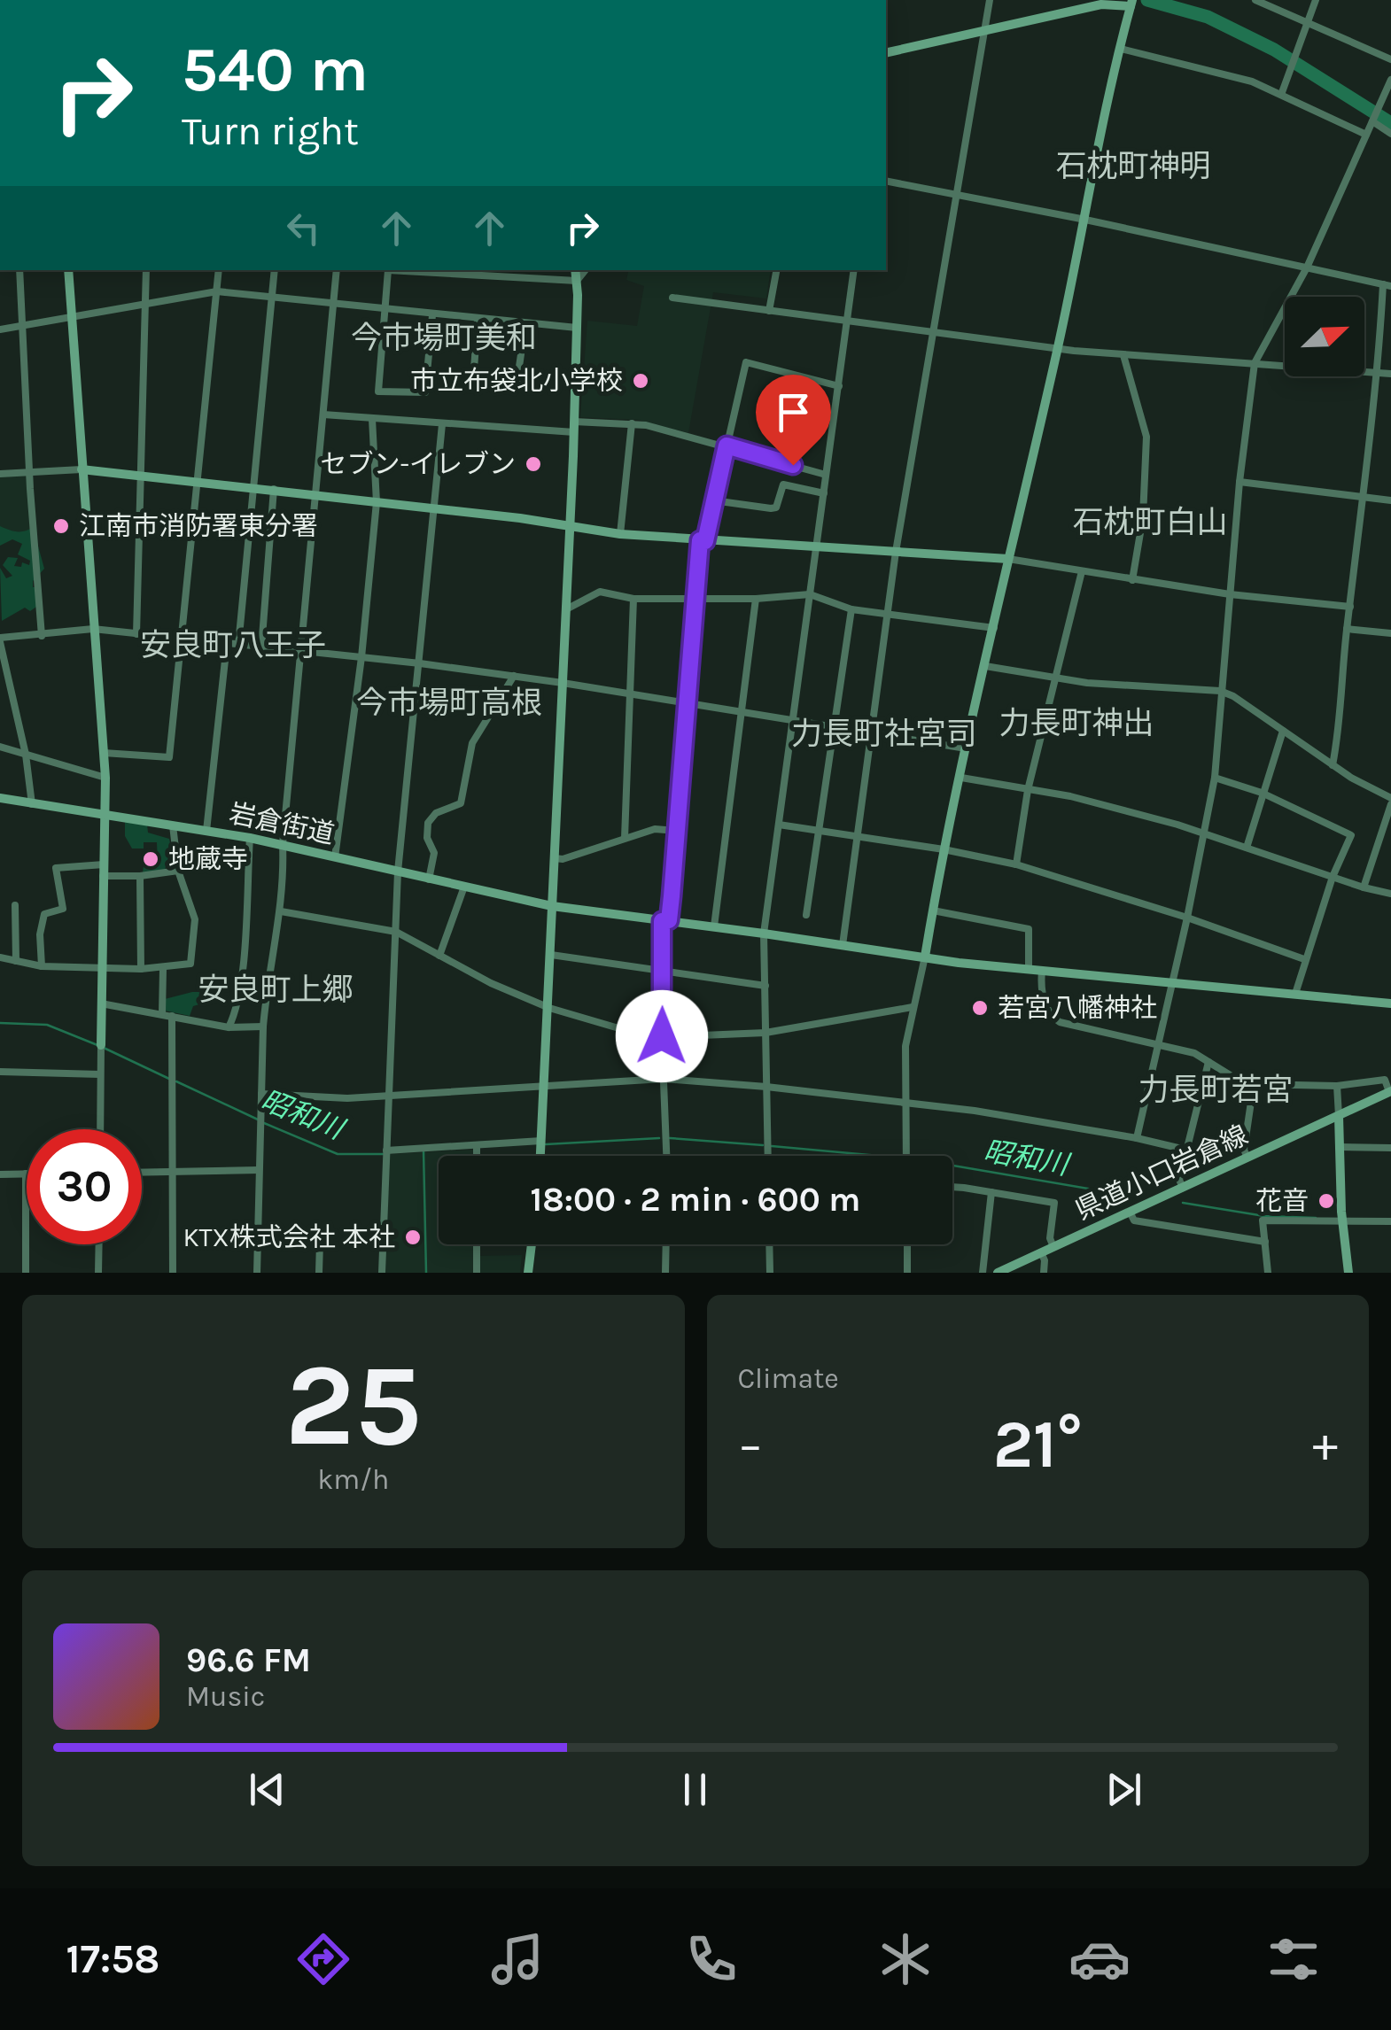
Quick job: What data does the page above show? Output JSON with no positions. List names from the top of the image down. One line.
{"streets":{"street":["岩倉街道","県道小口岩倉線"]},"districts":["石枕町神明","今市場町美和","石枕町白山","安良町八王子","今市場町高根","力長町神出","力長町社宮司","安良町上郷","力長町若宮"],"water":["昭和川"],"places":["市立布袋北小学校","セブン-イレブン","江南市消防署東分署","地蔵寺","若宮八幡神社","花音","KTX株式会社 本社"],"north":"top right","page":{"turn":["540 m","Turn right"],"limit":"30","trip":"18:00 · 2 min · 600 m","tile":[["25","km/h"],"Climate"],"heat":["−","21°","+"],"song":["96.6 FM","Music"],"tabs":"17:58"}}
